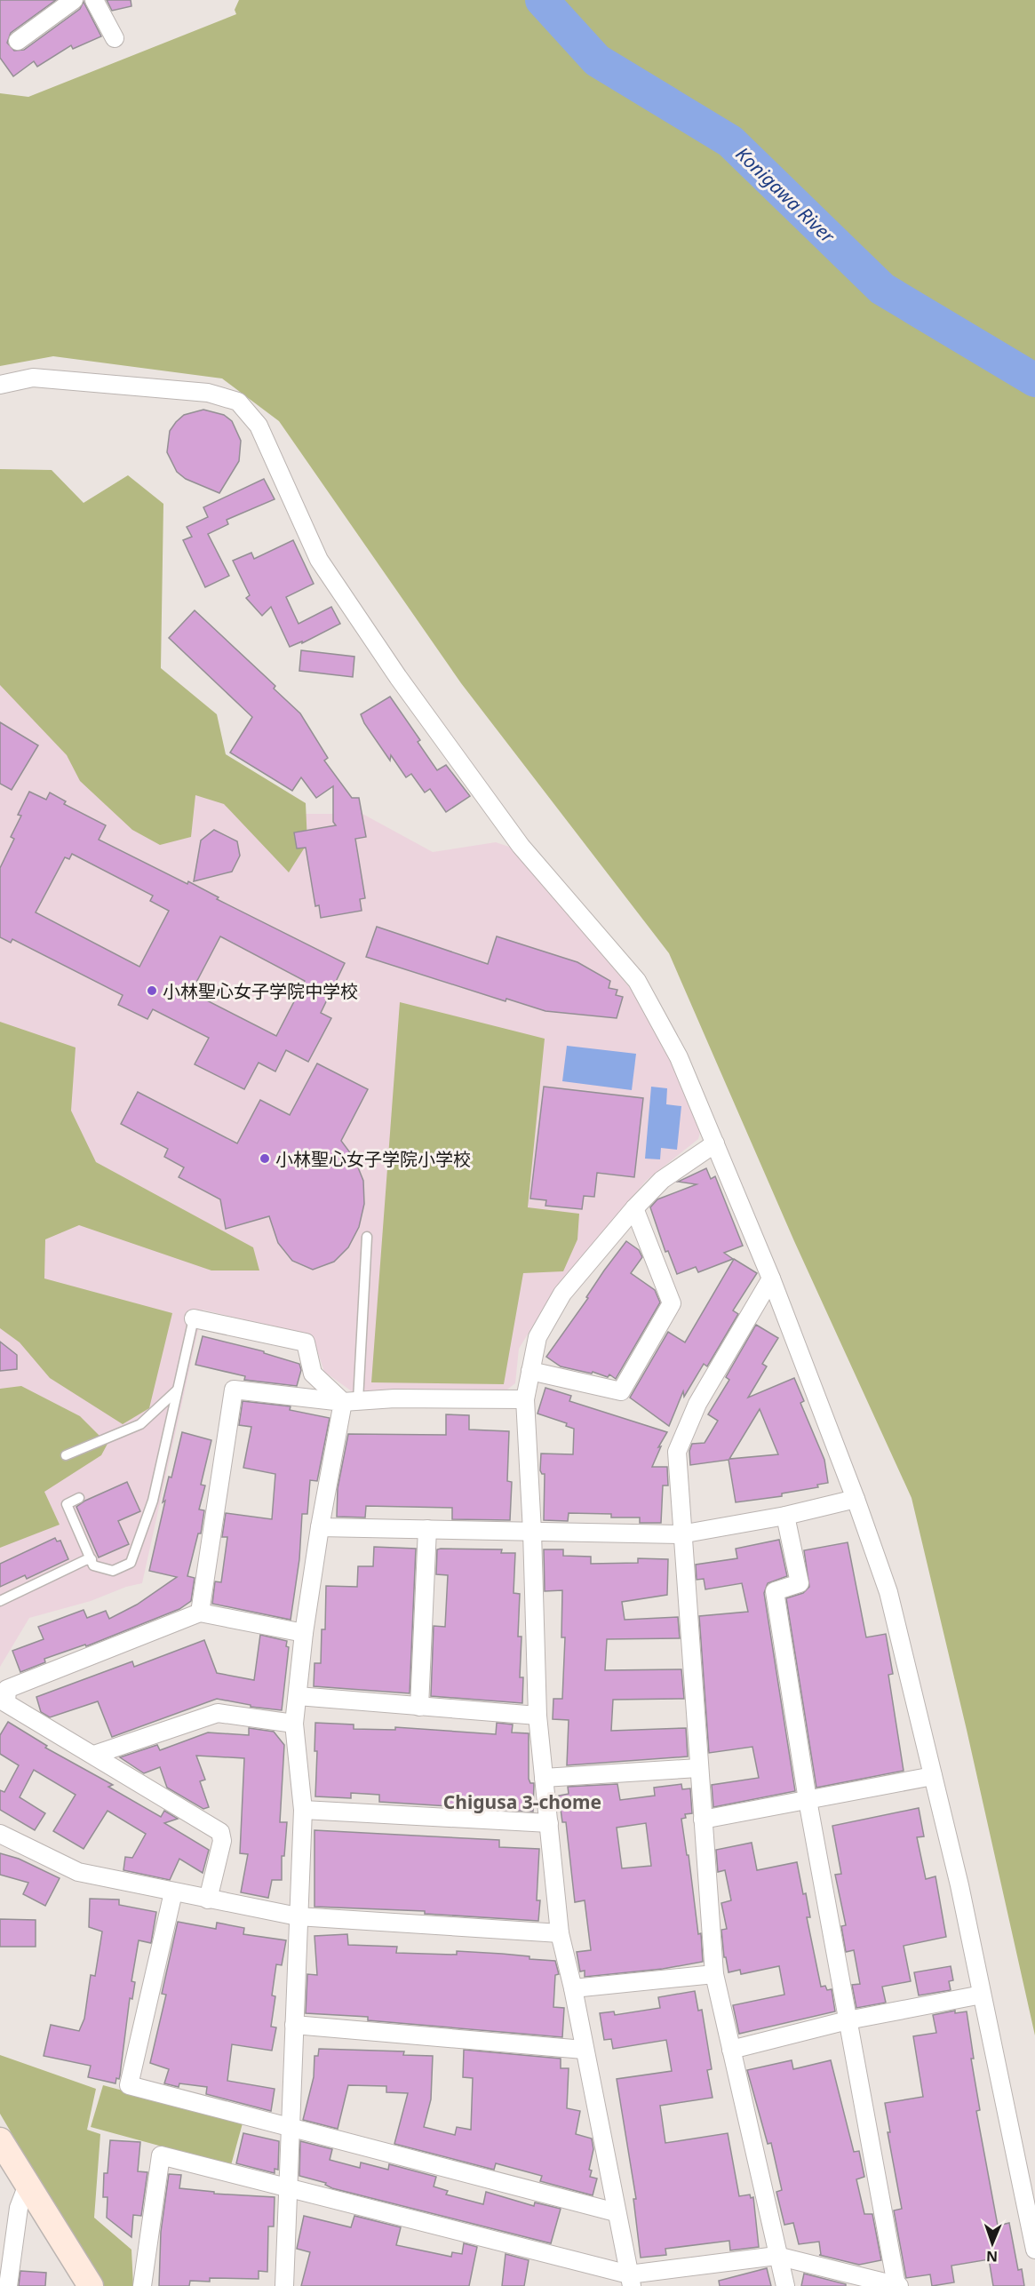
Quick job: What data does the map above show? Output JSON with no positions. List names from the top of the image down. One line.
{"districts":["Chigusa 3-chome"],"water":["Konigawa River"],"places":["小林聖心女子学院中学校","小林聖心女子学院小学校"],"north":"bottom"}
